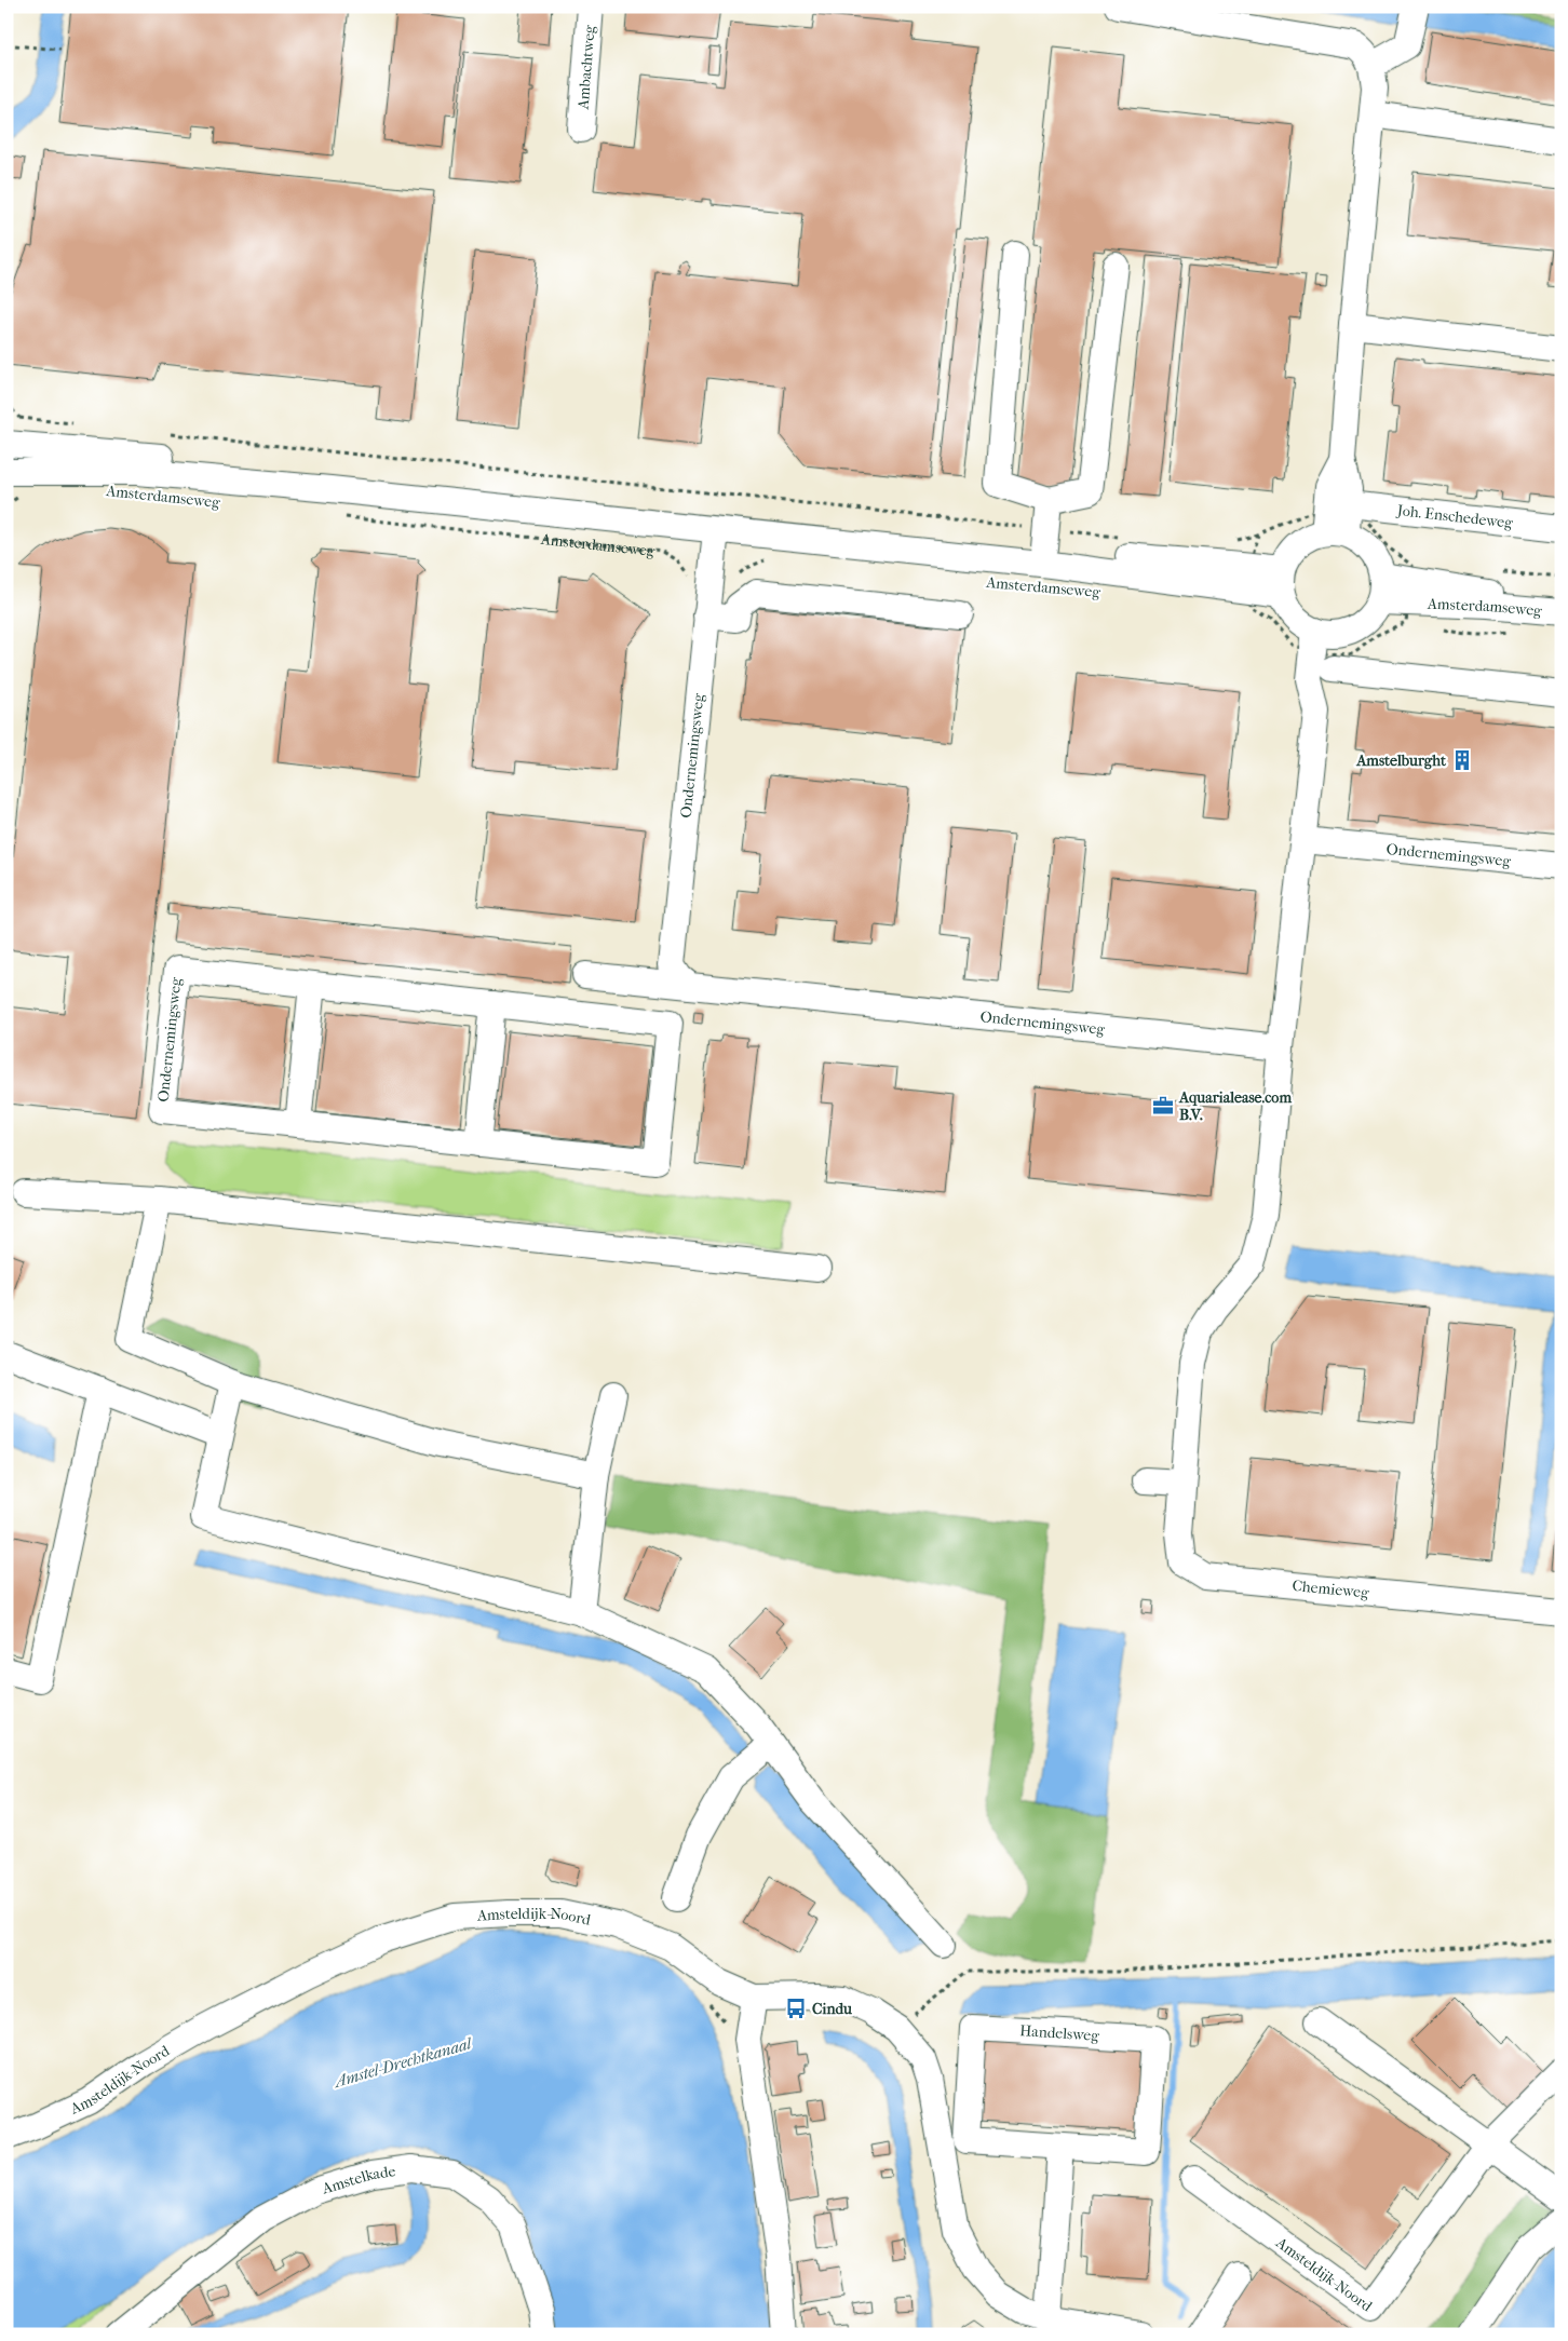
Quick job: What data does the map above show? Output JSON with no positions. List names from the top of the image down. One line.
{"streets":{"street":["Ambachtweg","Amsterdamseweg","Joh. Enschedeweg","Ondernemingsweg","Chemieweg","Amsteldijk-Noord","Handelsweg","Amstelkade"]},"crossings":[["Amsterdamseweg","Joh. Enschedeweg"],["Amsterdamseweg","Ondernemingsweg"],["Ondernemingsweg","Chemieweg"]],"water":["Amstel-Drechtkanaal"],"places":{"building":["Amstelburght"],"office":["Aquarialease.com B.V."],"bus stop":["Cindu"]}}
